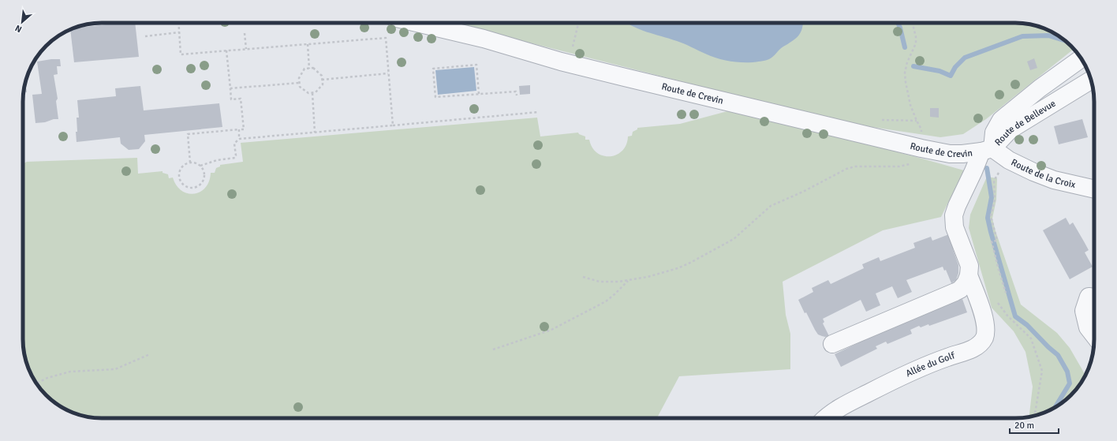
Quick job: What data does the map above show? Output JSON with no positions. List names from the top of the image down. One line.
{"streets":{"street":["Route de Crevin","Route de Bellevue","Route de la Croix","Allée du Golf"]},"crossings":[["Route de Crevin","Route de Bellevue"],["Route de Crevin","Route de la Croix"],["Route de Crevin","Allée du Golf"],["Route de Bellevue","Route de la Croix"],["Route de Bellevue","Allée du Golf"],["Route de la Croix","Allée du Golf"]],"scale_bar":"20 m","north":"bottom left"}
